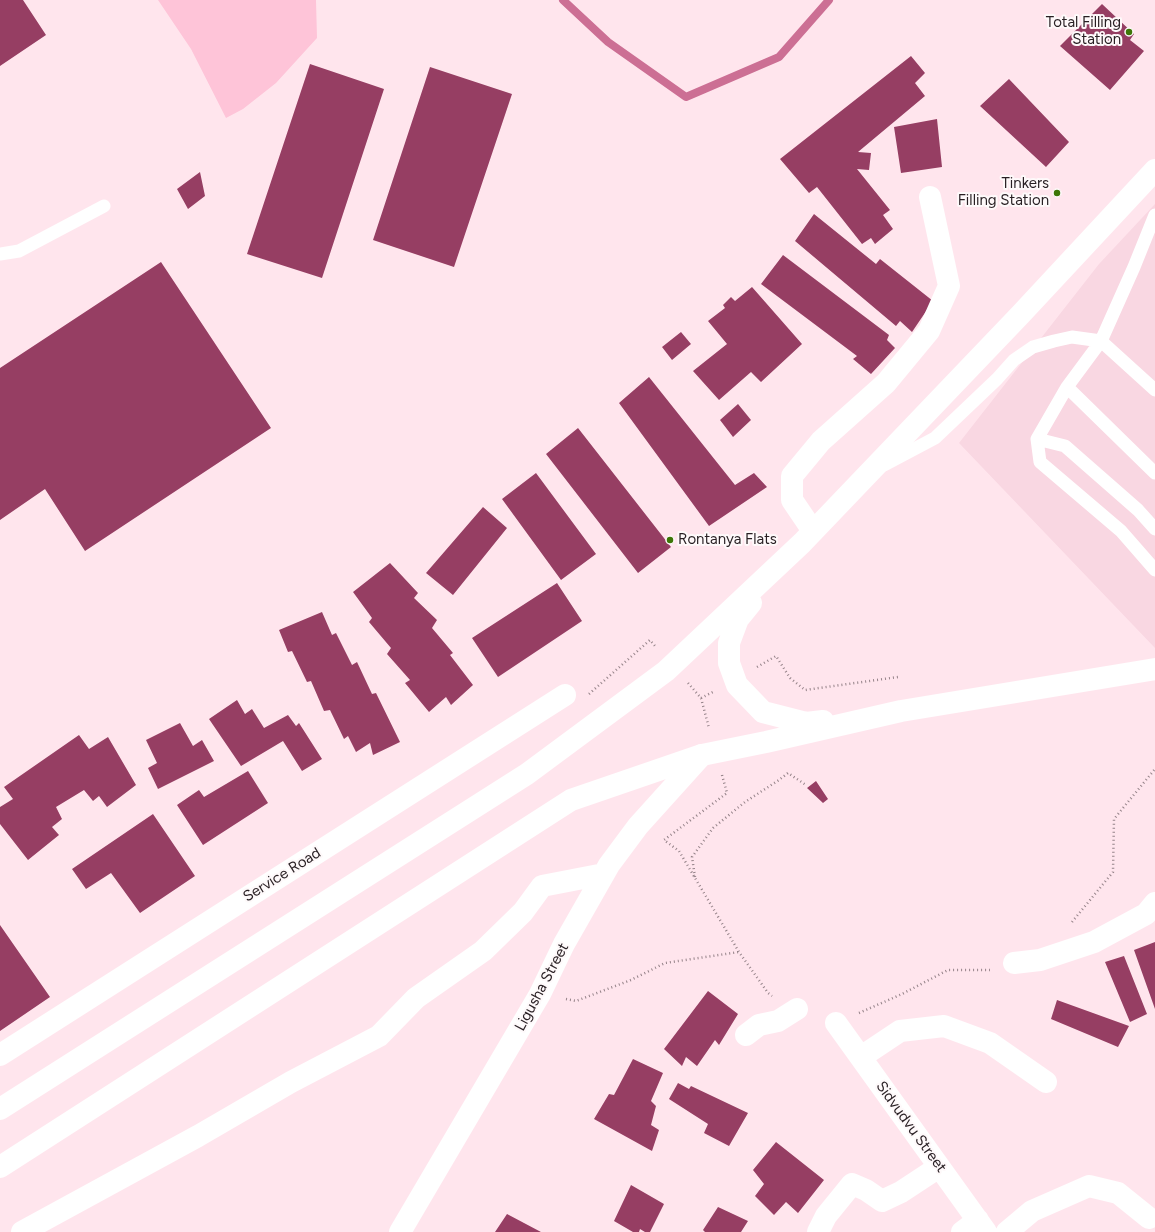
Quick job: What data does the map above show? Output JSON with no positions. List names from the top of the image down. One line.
{"streets":{"street":["Service Road","Ligusha Street","Sidvudvu Street"]},"places":["Total Filling Station","Tinkers Filling Station","Rontanya Flats"]}
